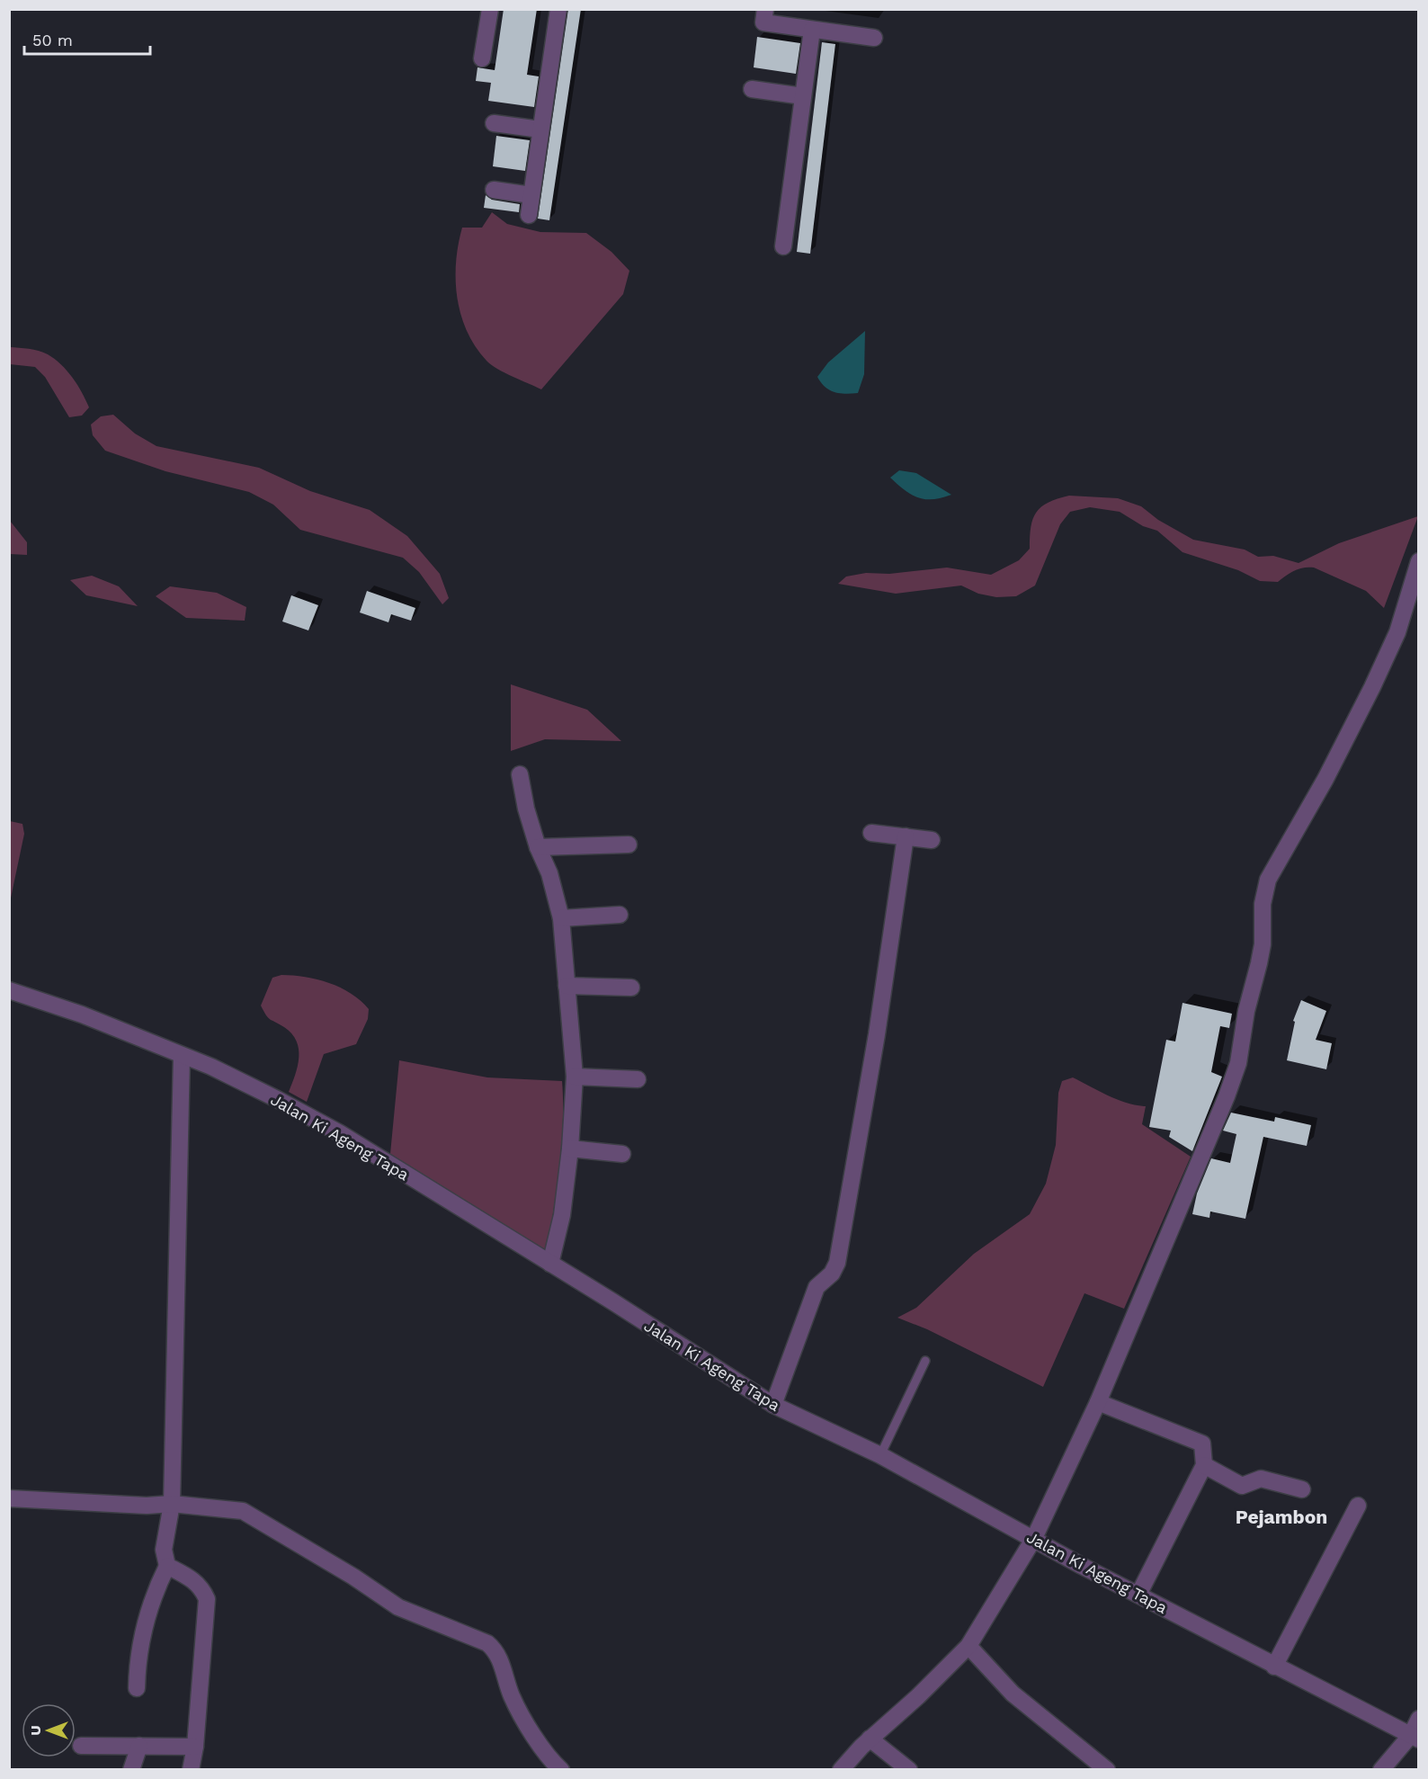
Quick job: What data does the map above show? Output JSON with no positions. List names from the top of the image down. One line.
{"streets":{"street":["Jalan Ki Ageng Tapa"]},"districts":["Pejambon"],"scale_bar":"50 m","north":"left"}
